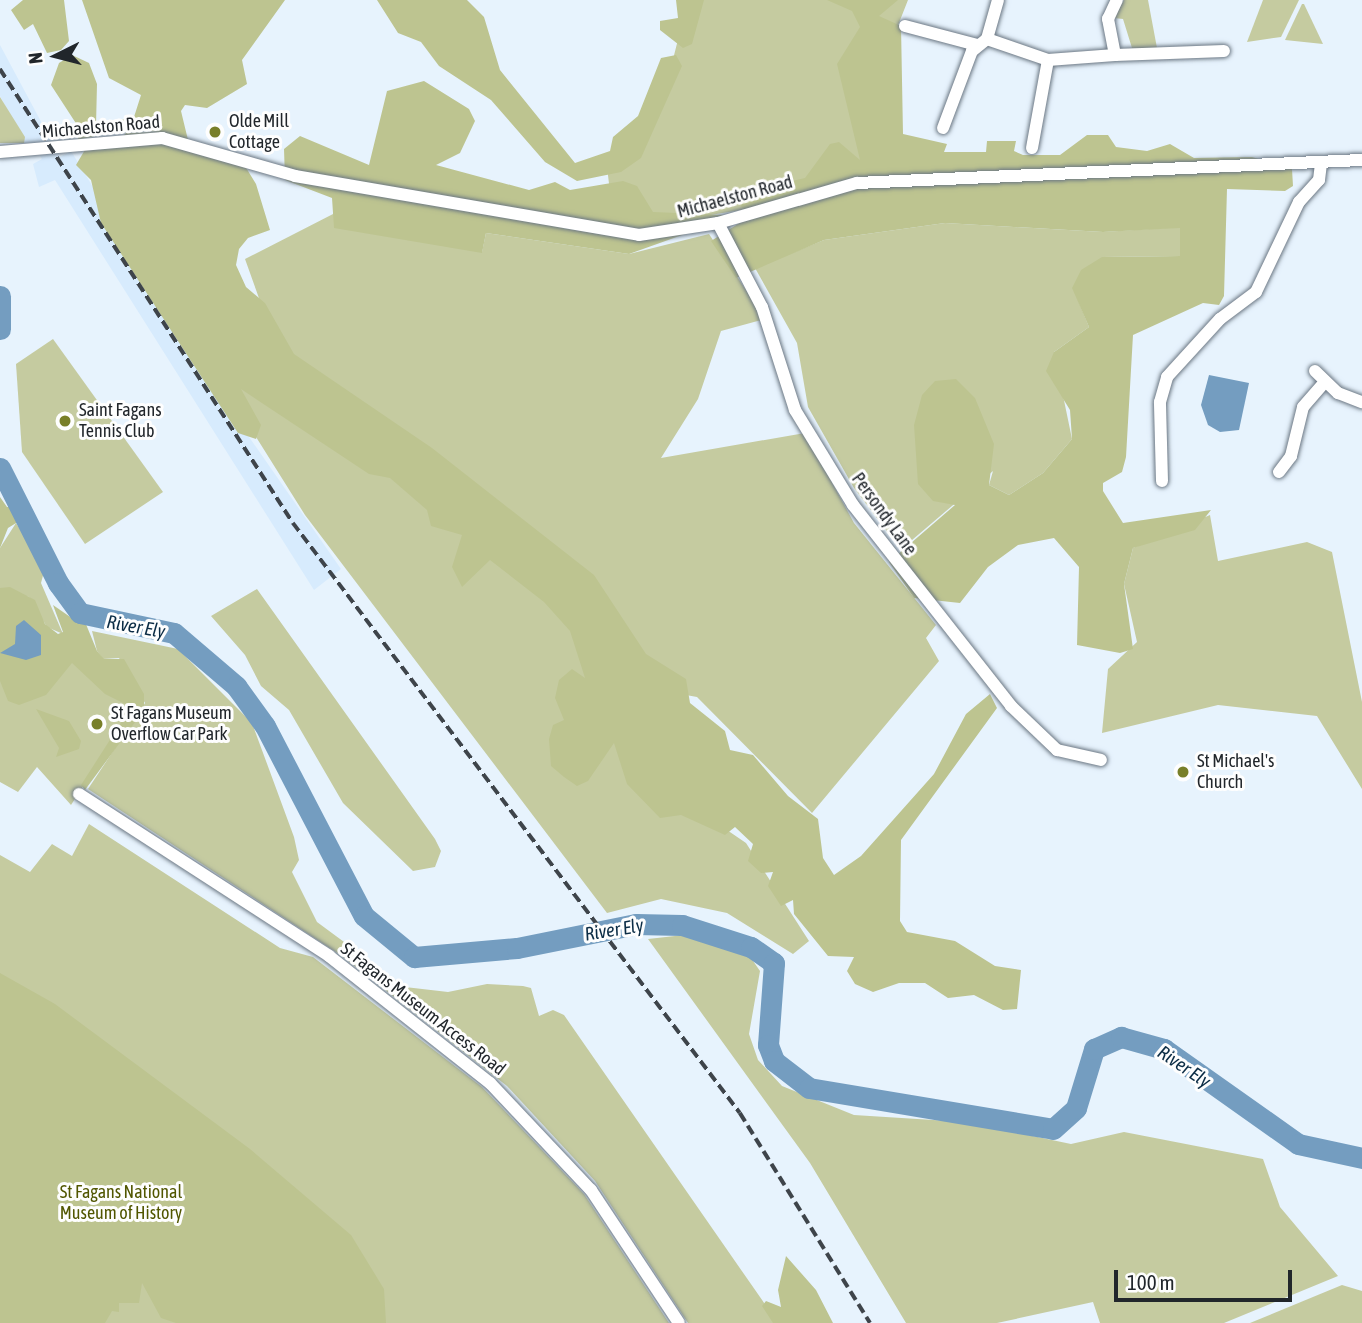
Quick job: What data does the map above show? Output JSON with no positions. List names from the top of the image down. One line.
{"streets":{"street":["Michaelston Road","Persondy Lane","St Fagans Museum Access Road"]},"crossings":[["Michaelston Road","Persondy Lane"]],"water":["River Ely"],"parks":["St Fagans National Museum of History"],"places":["Olde Mill Cottage","Saint Fagans Tennis Club","St Fagans Museum Overflow Car Park","St Michael's Church"],"scale_bar":"100 m","north":"left"}
